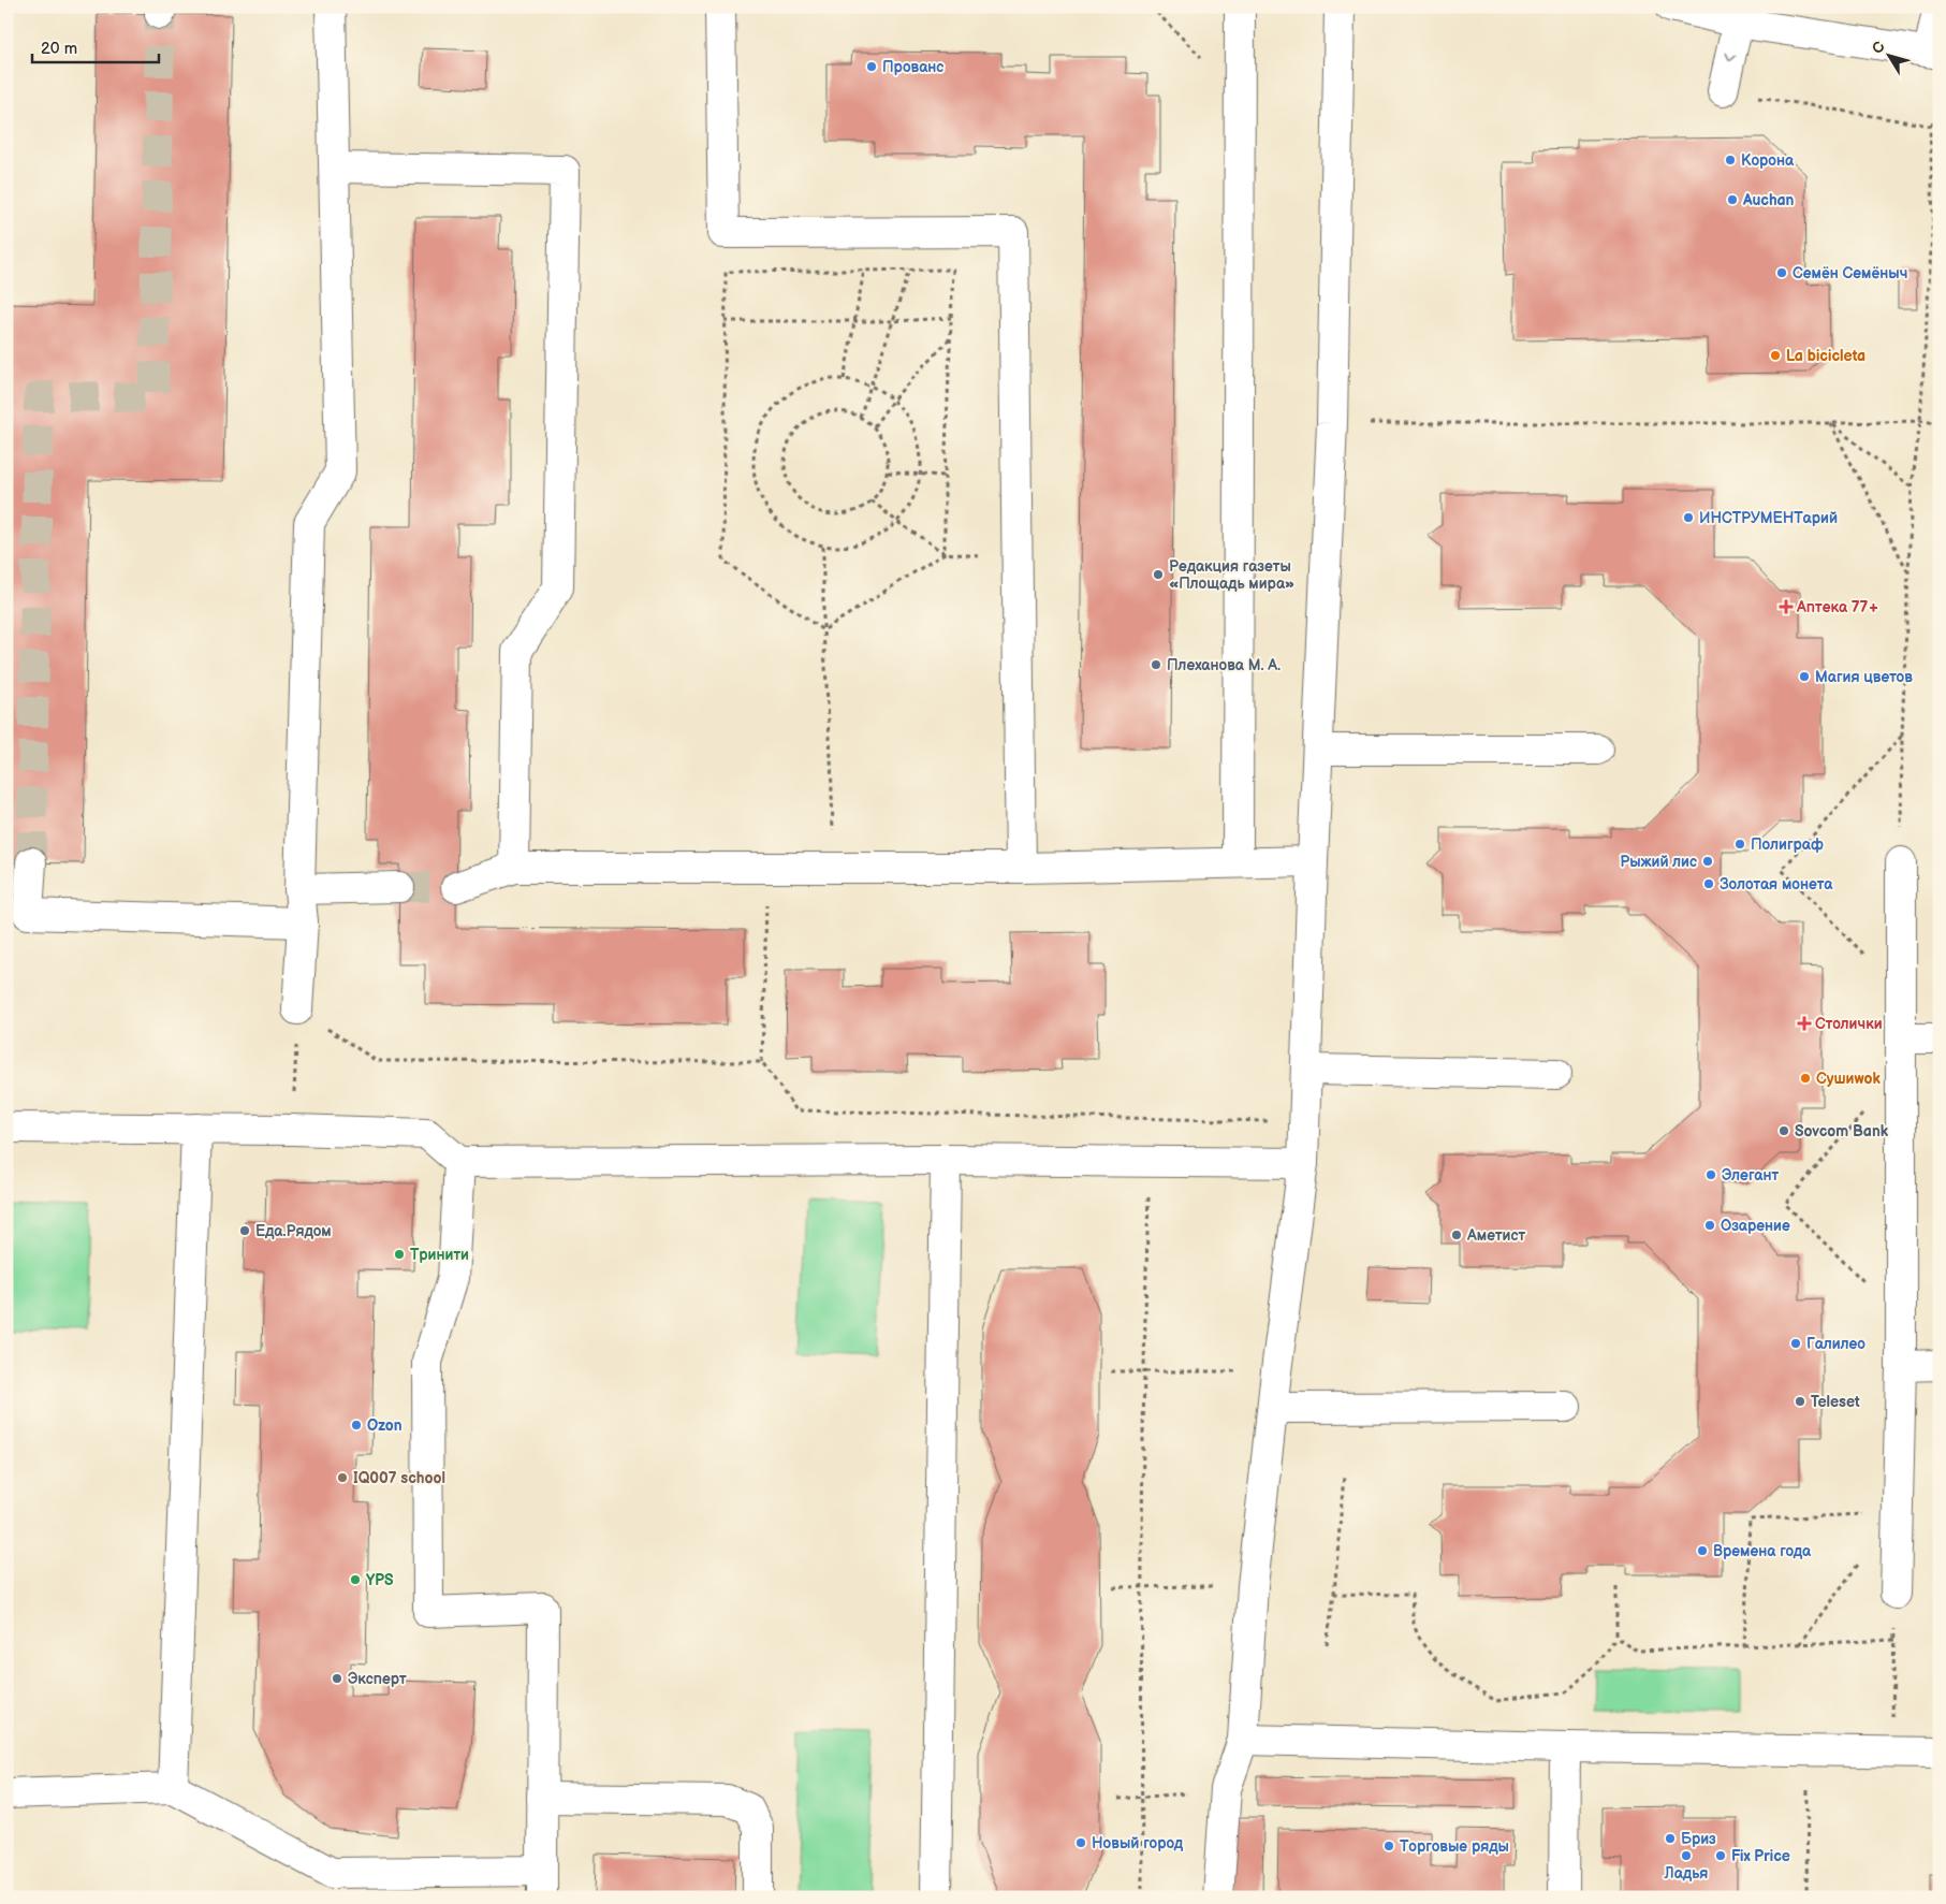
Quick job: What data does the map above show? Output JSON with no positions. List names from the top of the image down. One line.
{"places":{"other":["Прованс","Корона","Auchan","Семён Семёныч","La bicicleta","ИНСТРУМЕНТарий","Редакция газеты «Площадь мира»","Плеханова М. А.","Магия цветов","Полиграф","Рыжий лис","Золотая монета","Сушиwok","Sovcom Bank","Элегант","Озарение","Еда.Рядом","Аметист","Тринити","Галилео","Teleset","Ozon","IQ007 school","Времена года","YPS","Эксперт","Бриз","Новый город","Торговые ряды","Ладья","Fix Price"],"health":["Аптека 77+","Столички"]},"scale_bar":"20 m","north":"top left"}
